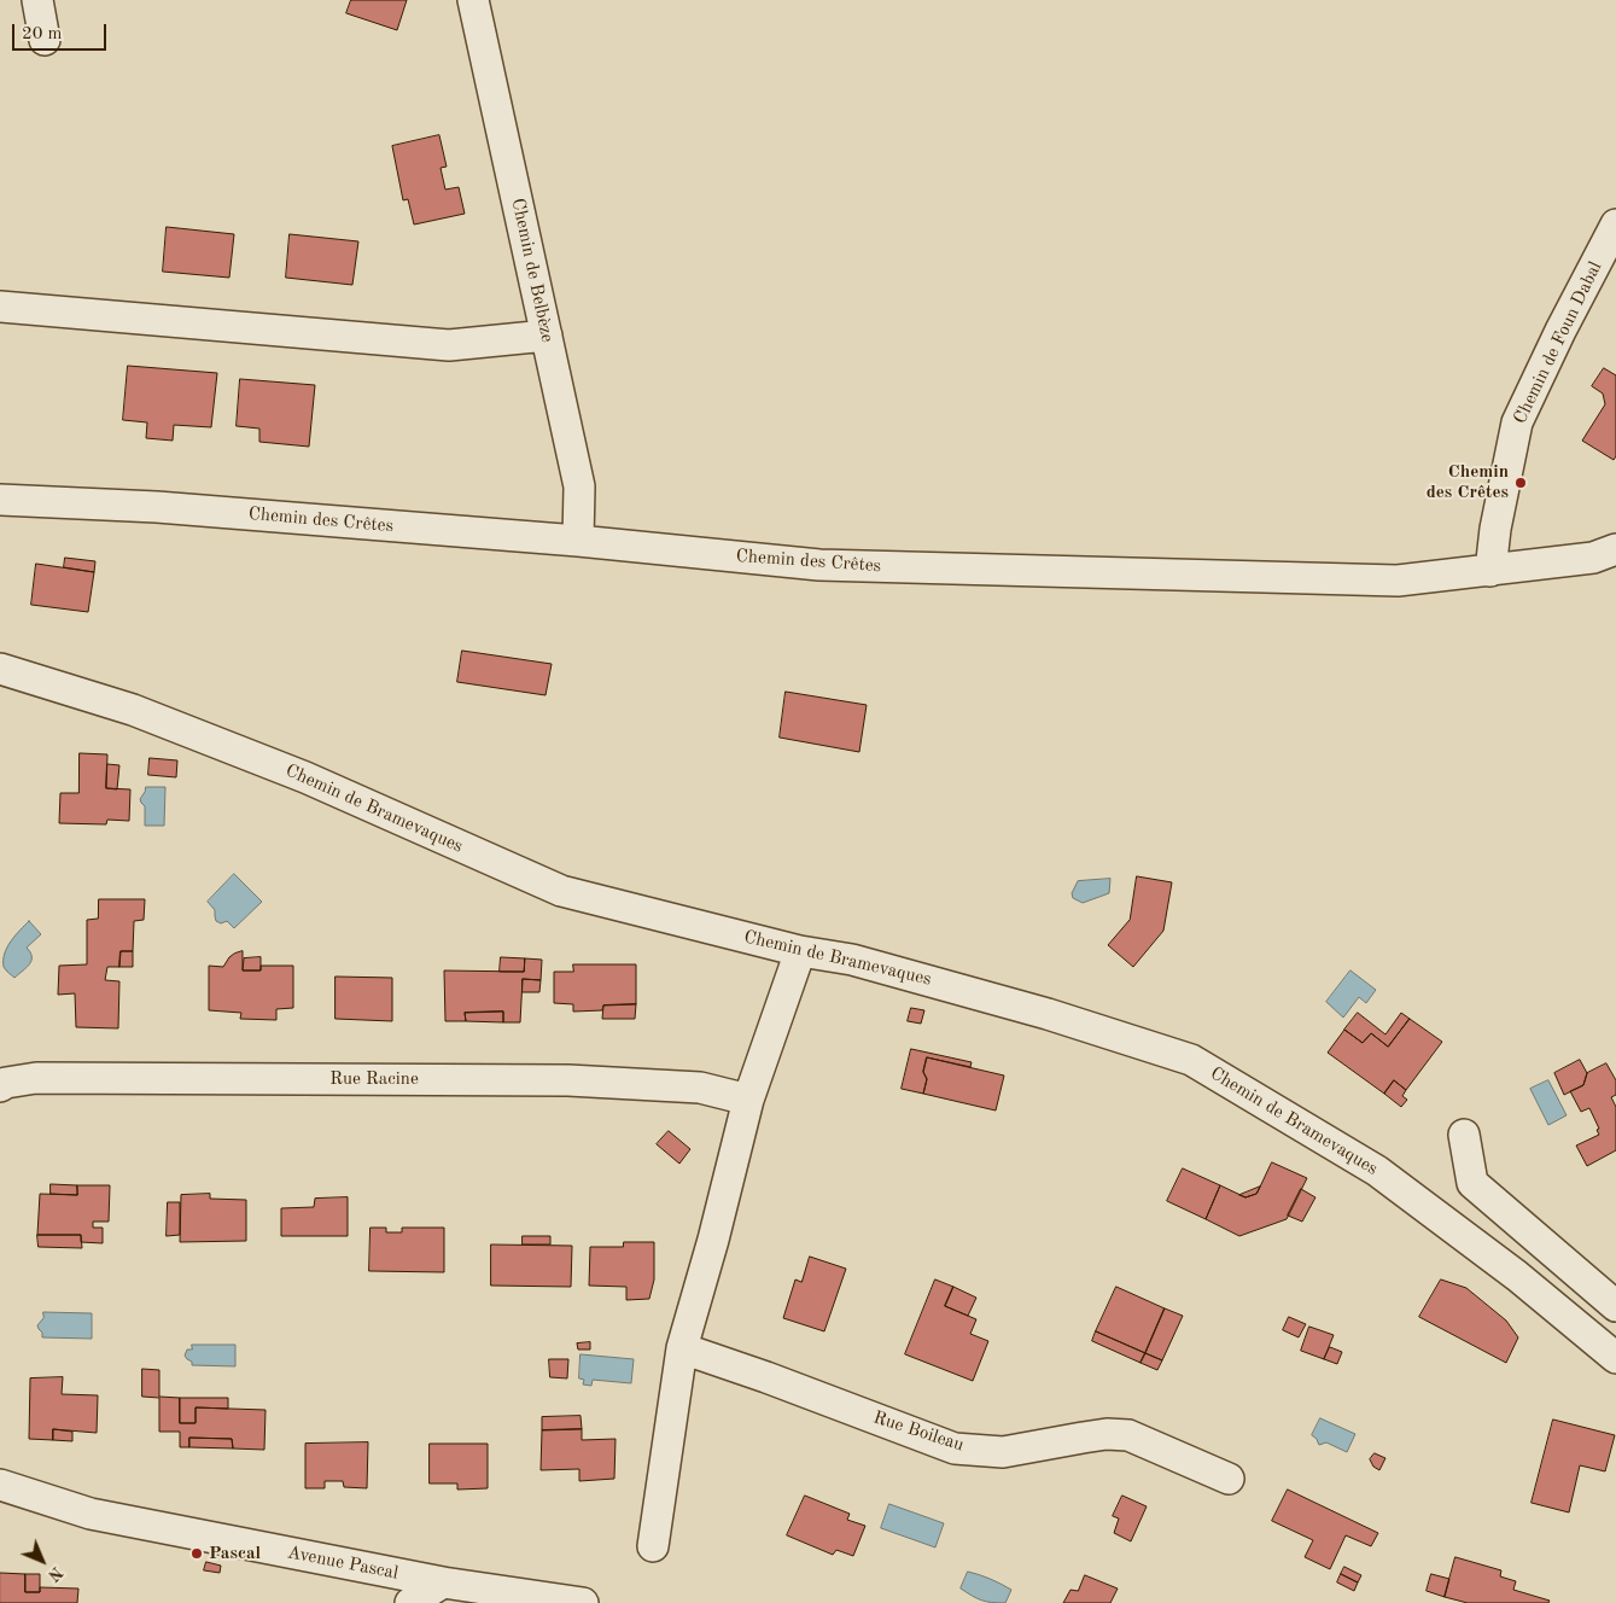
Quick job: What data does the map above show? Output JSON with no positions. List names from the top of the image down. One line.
{"streets":{"street":["Chemin de Belbèze","Chemin de Foun Dabal","Chemin des Crêtes","Chemin de Bramevaques","Rue Racine","Rue Boileau","Avenue Pascal"]},"crossings":[["Chemin de Belbèze","Chemin des Crêtes"],["Chemin de Foun Dabal","Chemin des Crêtes"]],"places":["Chemin des Crêtes","Pascal"],"scale_bar":"20 m","north":"bottom right"}
